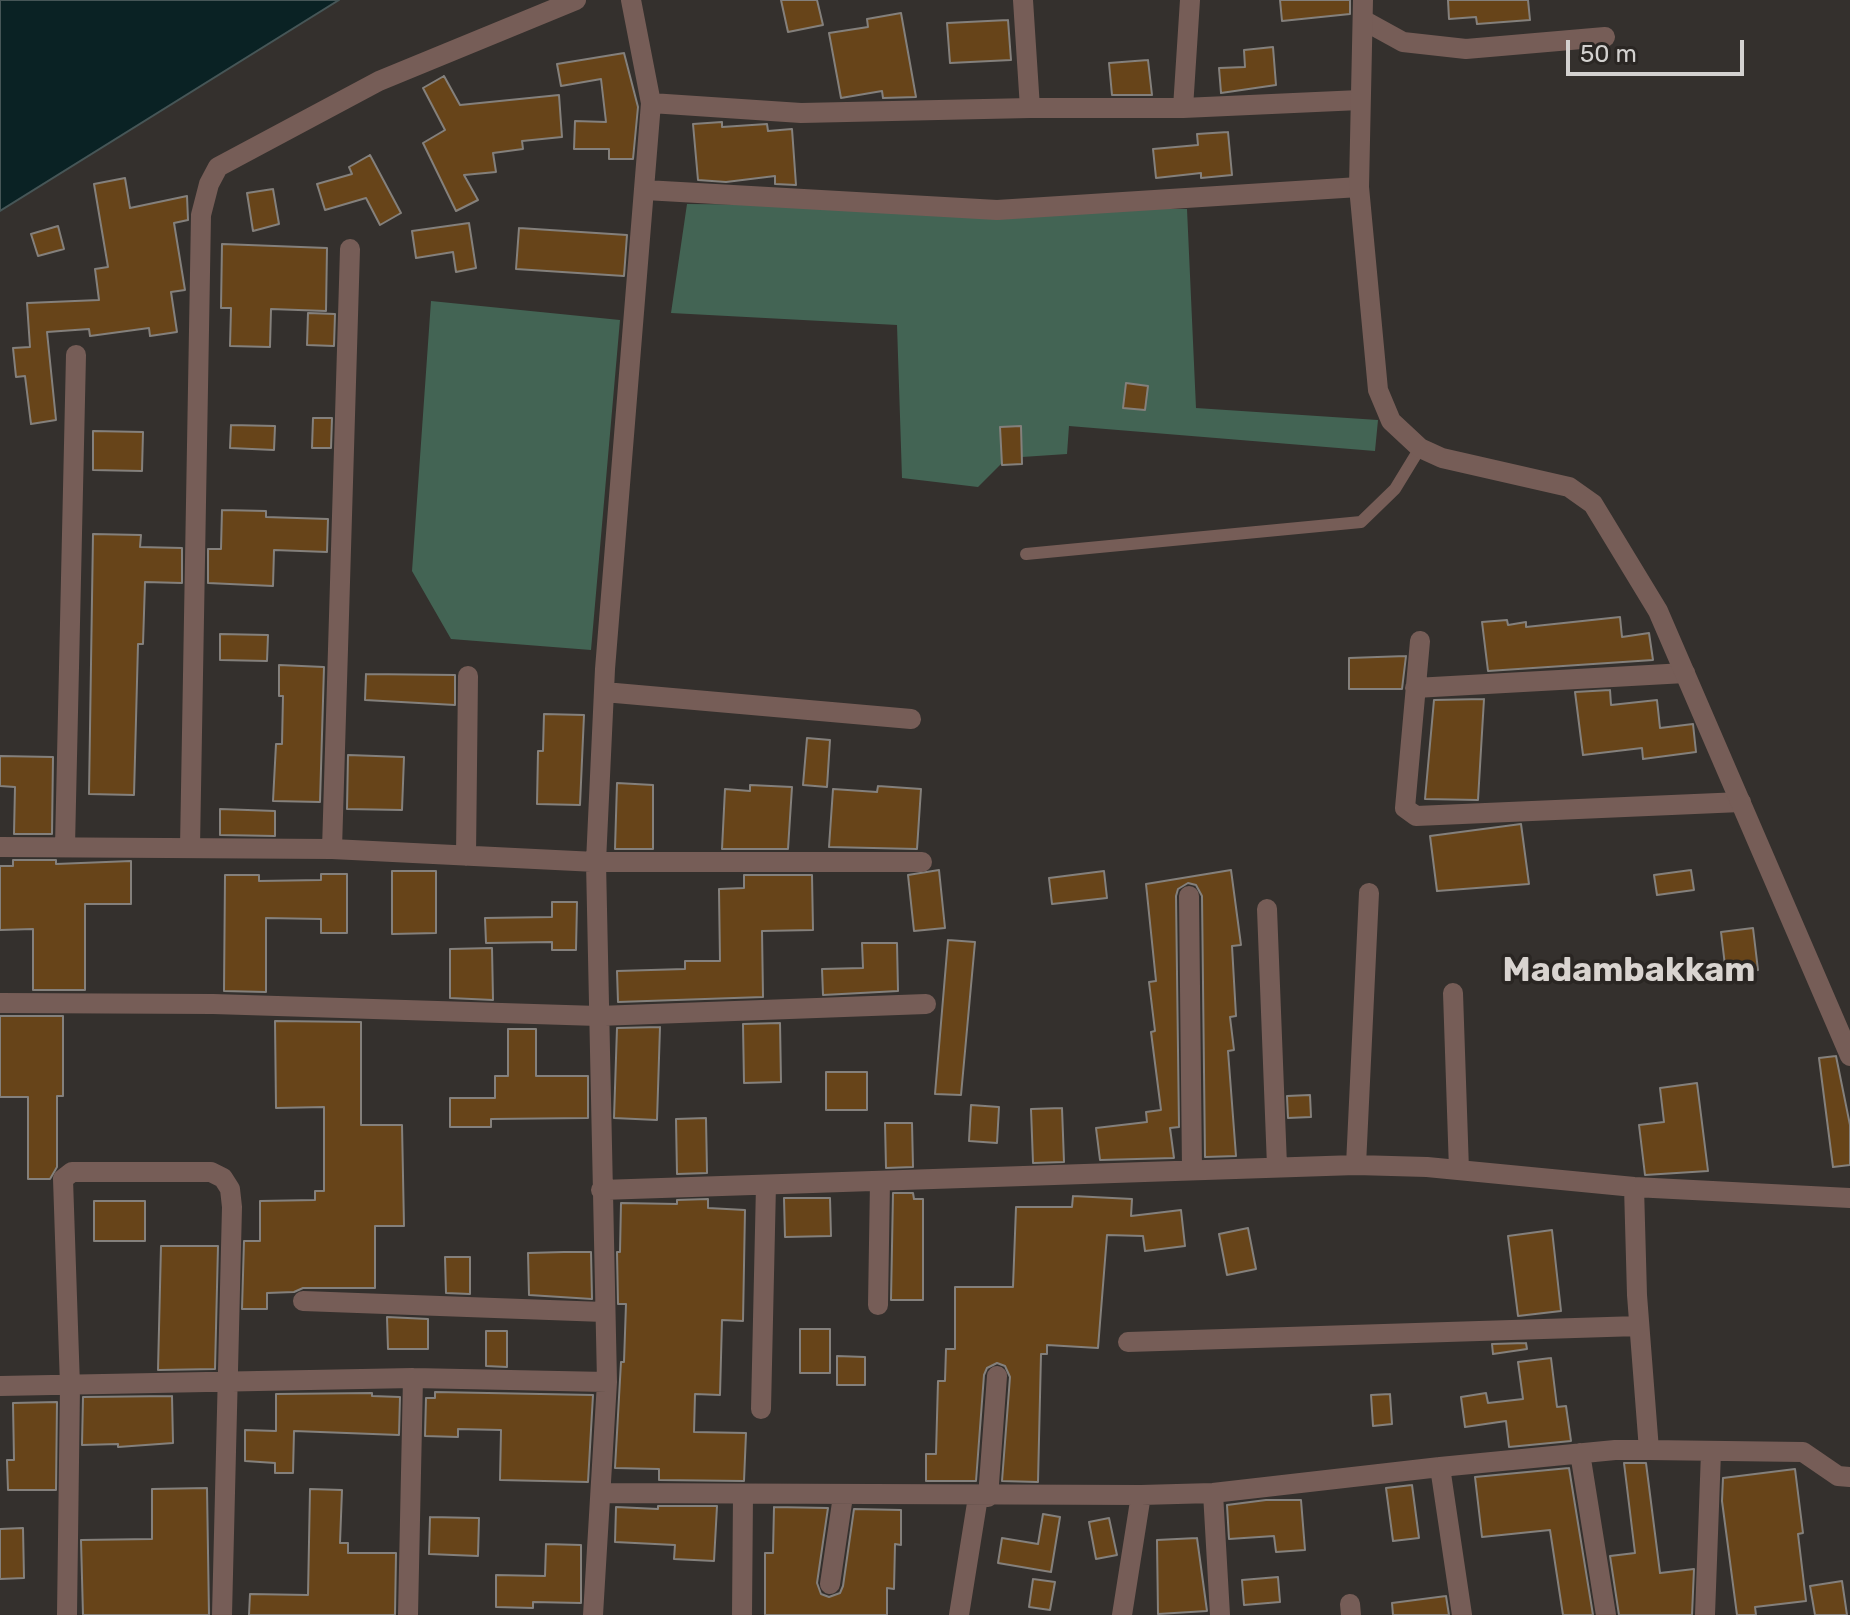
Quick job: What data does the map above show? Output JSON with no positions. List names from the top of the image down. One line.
{"districts":["Madambakkam"],"scale_bar":"50 m"}
